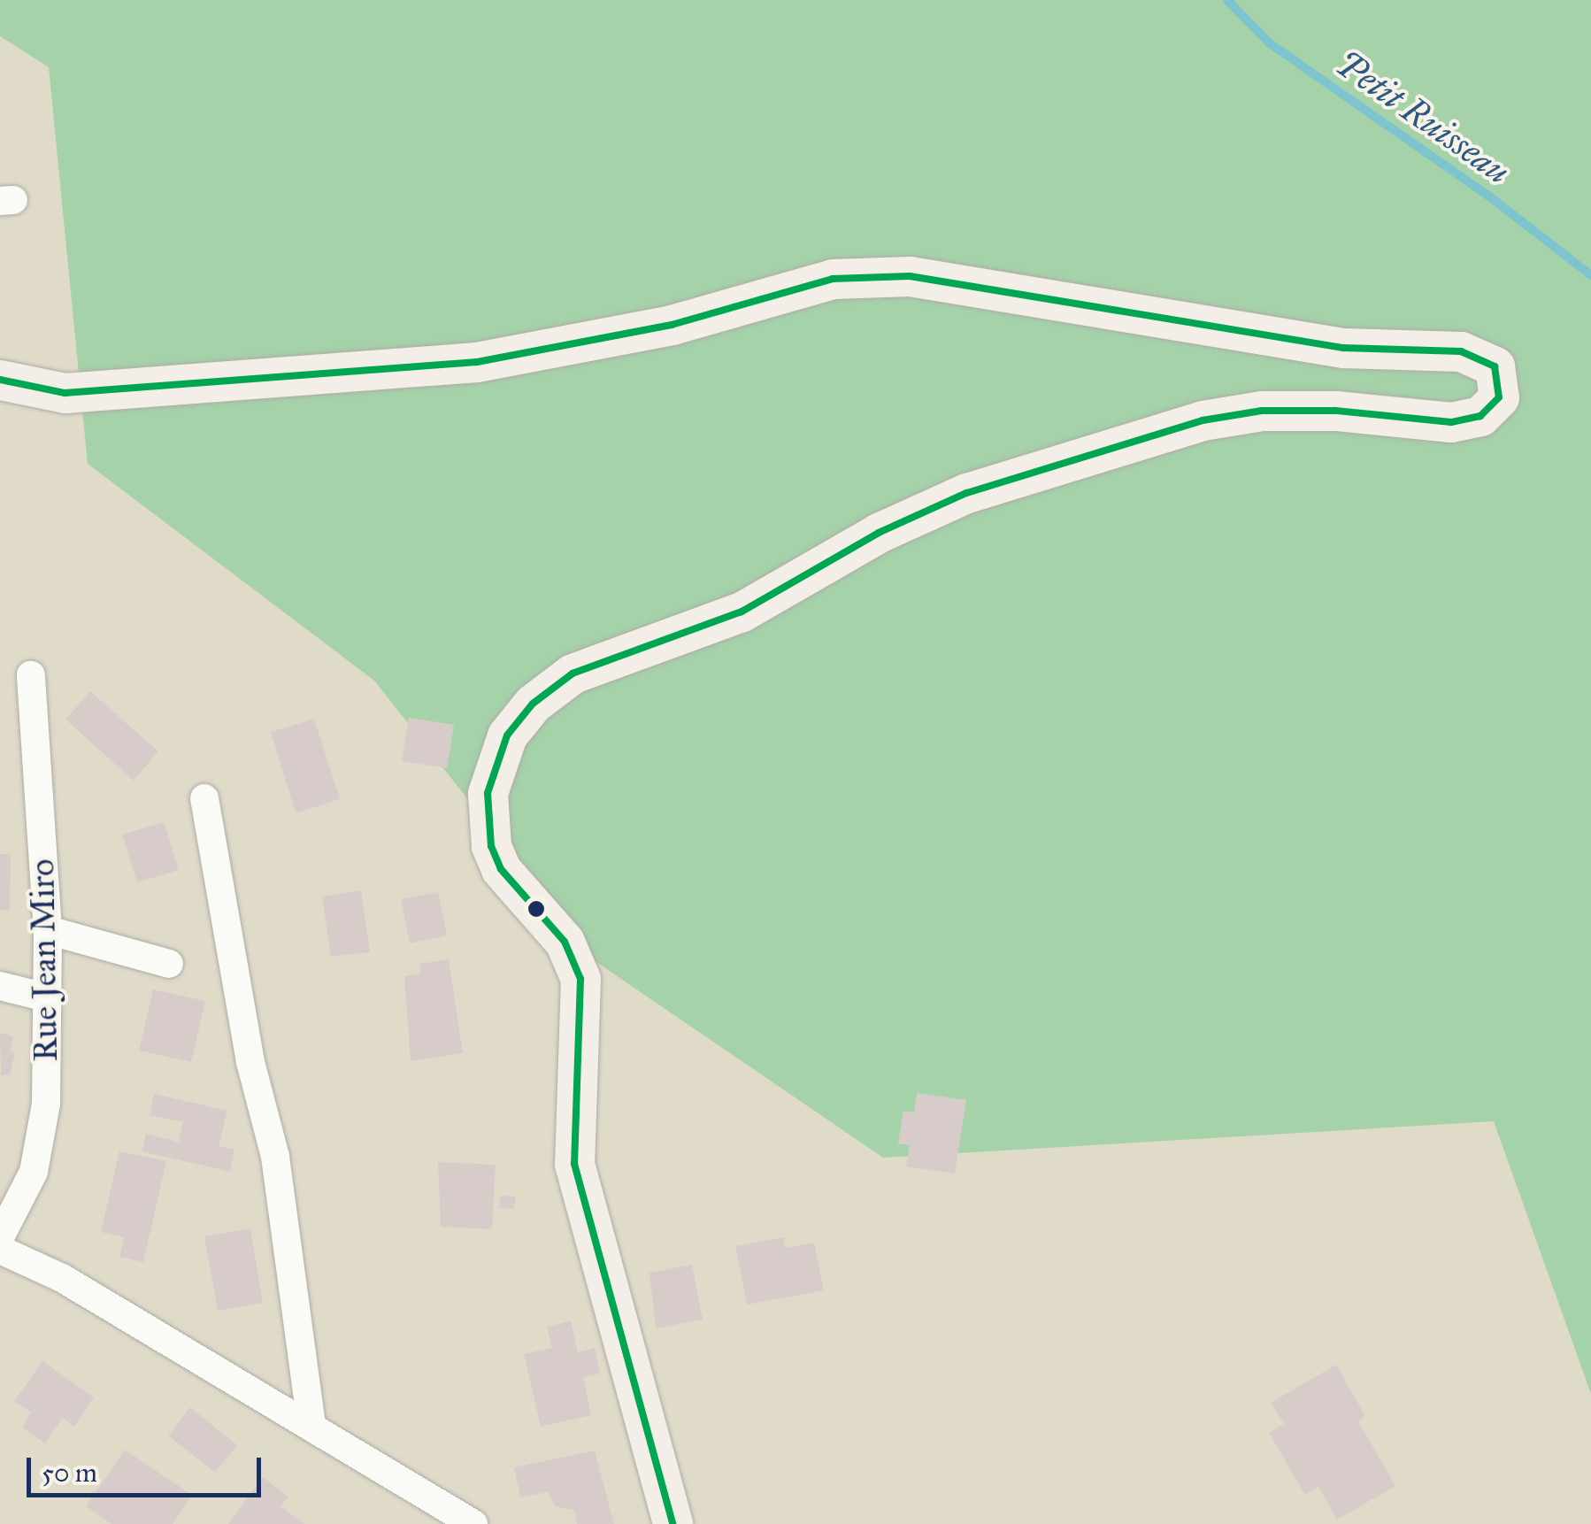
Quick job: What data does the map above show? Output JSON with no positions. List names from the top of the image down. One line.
{"streets":{"street":["Rue Jean Miro"]},"water":["Petit Ruisseau"],"scale_bar":"50 m"}
